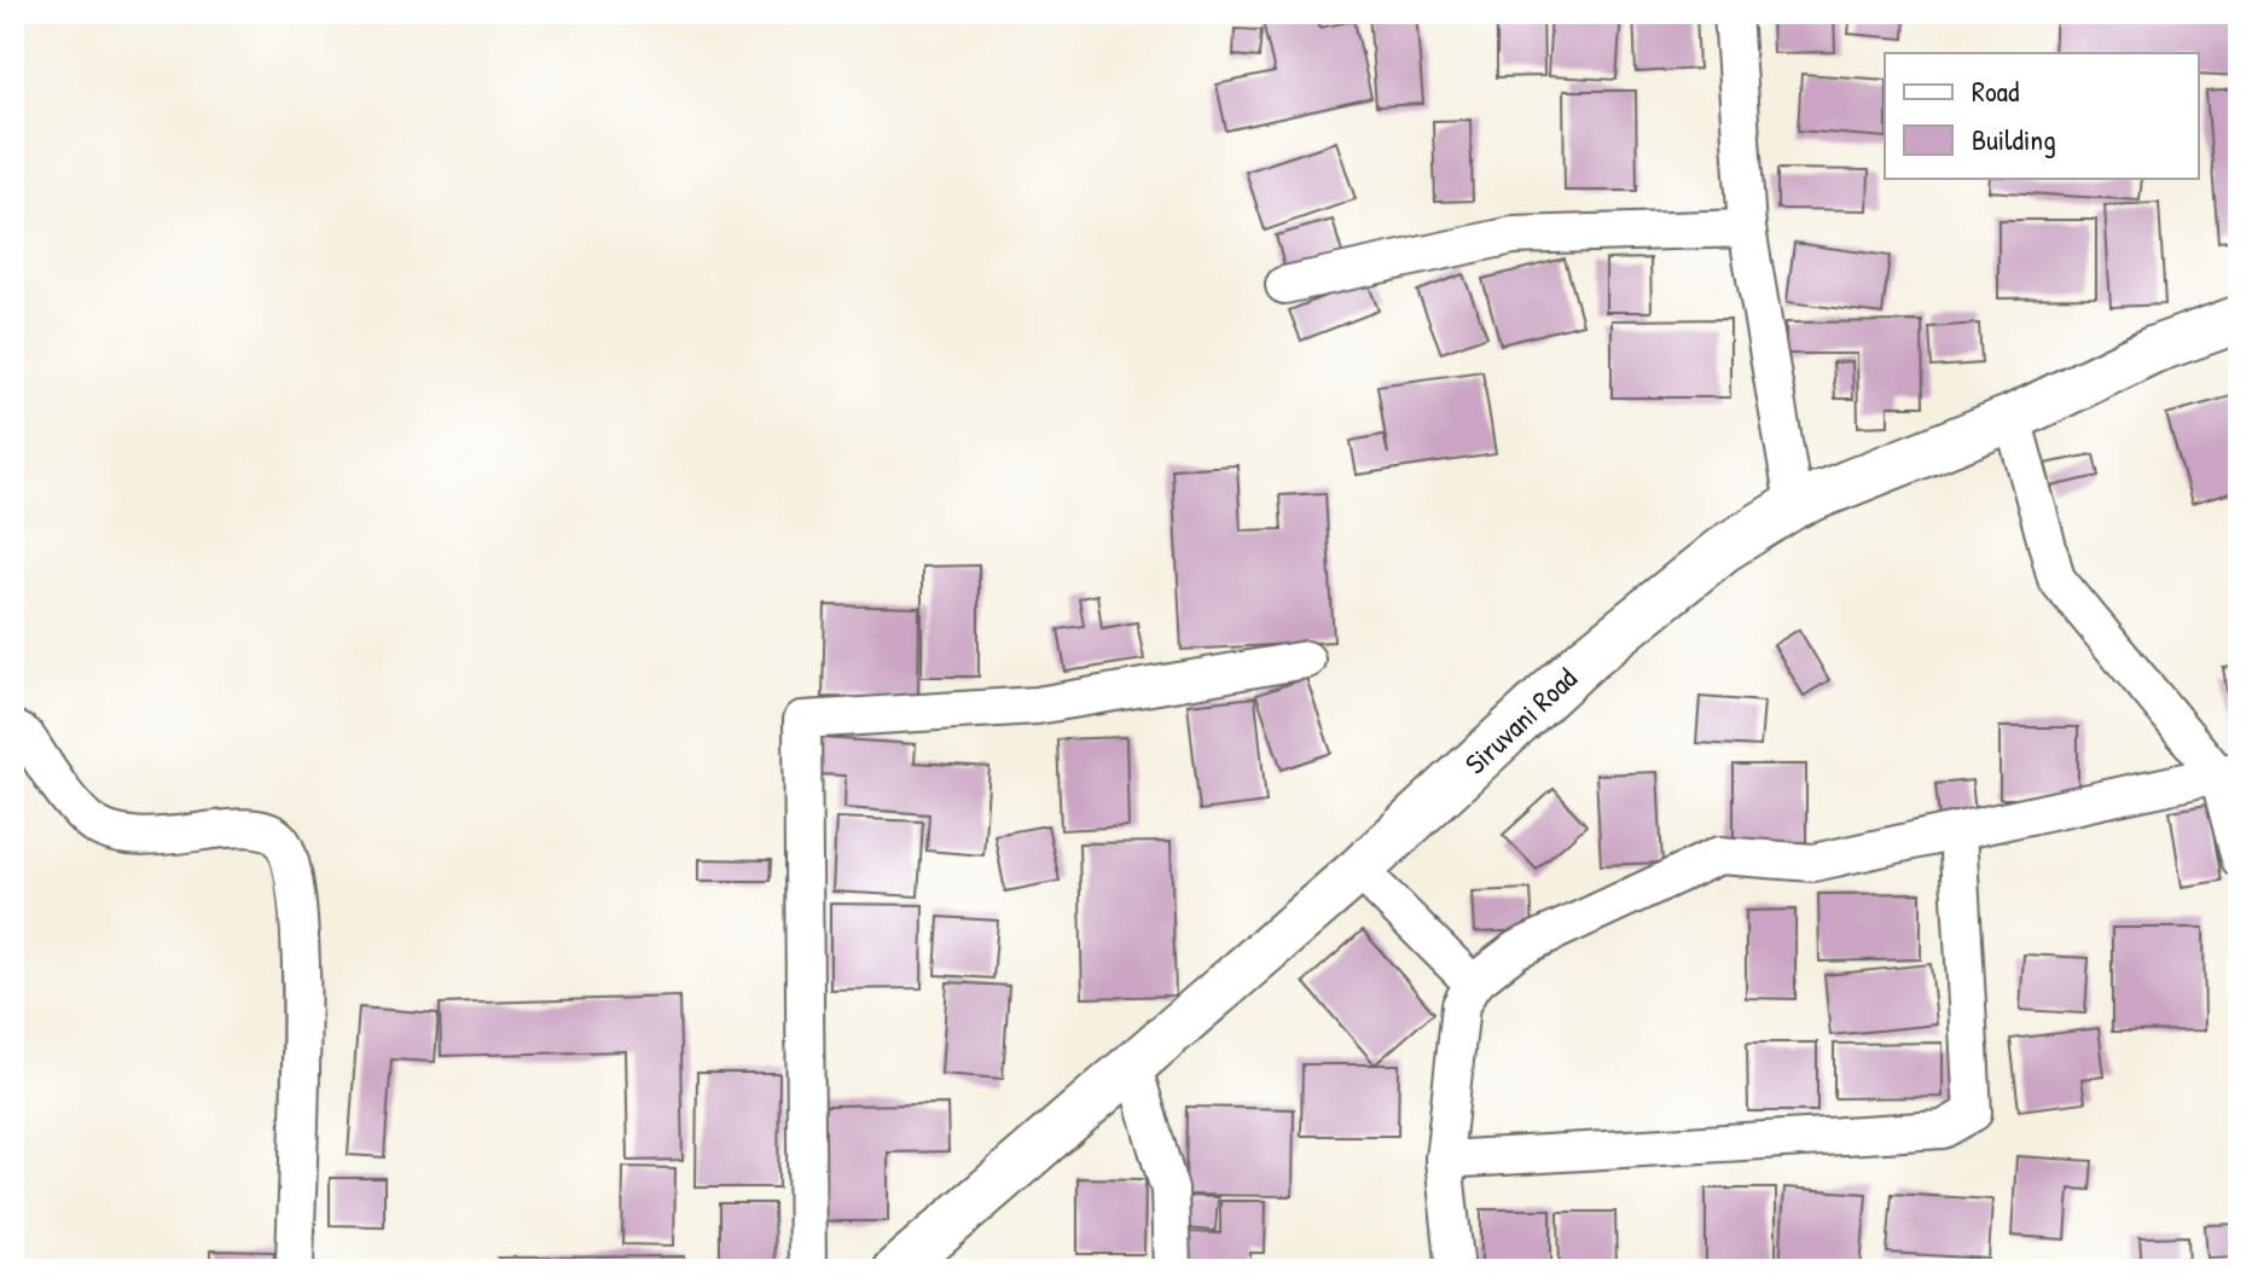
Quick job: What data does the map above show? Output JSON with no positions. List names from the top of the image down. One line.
{"streets":{"street":["Siruvani Road"]},"legend":["Road","Building"]}
